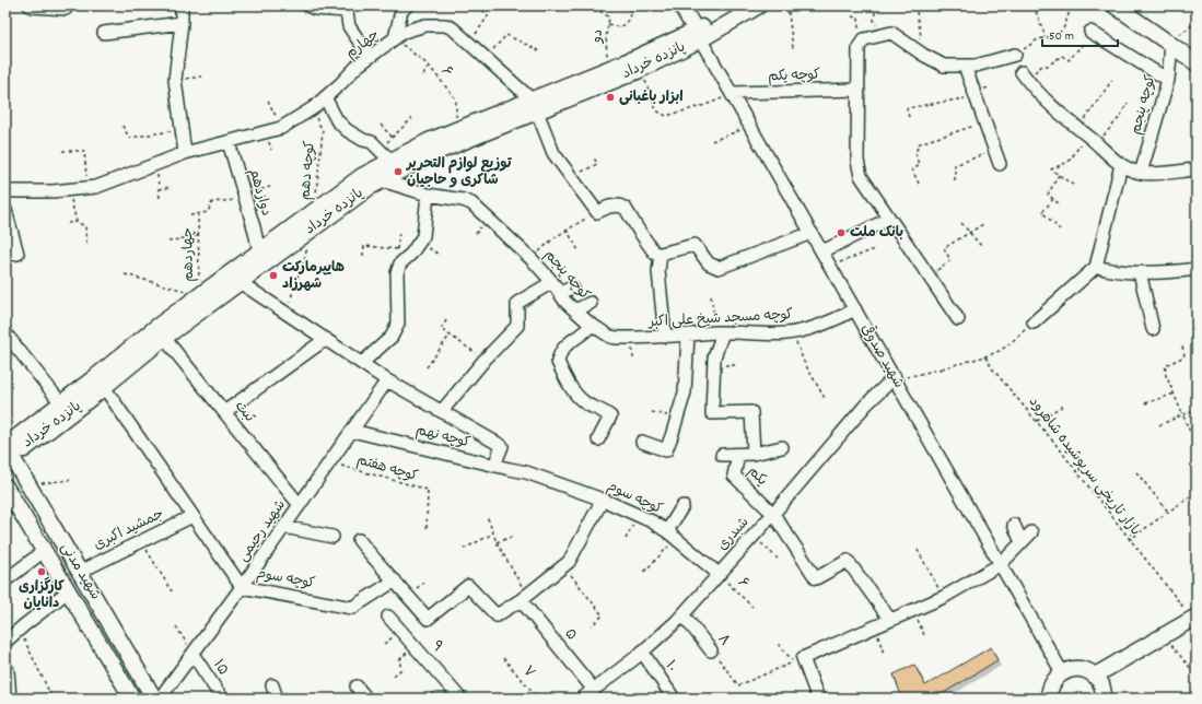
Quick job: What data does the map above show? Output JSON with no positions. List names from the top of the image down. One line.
{"streets":{"main road":["پانزده خرداد","شهید صدوقی","شهید مدنی"],"street":["چهارم","کوچه یکم","کوچه پنجم","دوازدهم","کوچه مسجد شیخ علی اکبر","ثبت","کوچه نهم","یکم","کوچه سوم","جمشید اکبری","شهید رحیمی","شبدری","۵","۸","۹","۱۰","۱۵"],"path":["دو","۶","کوچه دهم","چهاردهم","بازار تاریخی سرپوشیده شاهرود","کوچه هفتم","۷"]},"crossings":[["دو","پانزده خرداد"],["چهارم","پانزده خرداد"],["چهارم","۶"],["چهارم","کوچه دهم"],["چهارم","دوازدهم"],["پانزده خرداد","۶"],["پانزده خرداد","کوچه پنجم"],["پانزده خرداد","کوچه دهم"],["پانزده خرداد","دوازدهم"],["پانزده خرداد","چهاردهم"],["پانزده خرداد","شهید صدوقی"],["پانزده خرداد","ثبت"],["پانزده خرداد","شهید مدنی"],["۶","کوچه سوم"],["۶","شبدری"],["کوچه یکم","شهید صدوقی"],["کوچه پنجم","کوچه مسجد شیخ علی اکبر"],["کوچه مسجد شیخ علی اکبر","شهید صدوقی"],["شهید صدوقی","شبدری"],["ثبت","شهید رحیمی"],["کوچه نهم","کوچه سوم"],["کوچه نهم","شهید رحیمی"],["کوچه هفتم","شهید رحیمی"],["یکم","شبدری"],["کوچه سوم","شهید رحیمی"],["کوچه سوم","شبدری"],["جمشید اکبری","شهید مدنی"],["شهید رحیمی","۱۵"],["شبدری","۵"],["شبدری","۸"],["شبدری","۱۰"]],"places":["ابزار باغبانی","توزیع لوازم التحریر شاکری و حاجیان","بانک ملت","هایپرمارکت شهرزاد","کارگزاری دانایان"],"scale_bar":"50 m"}
